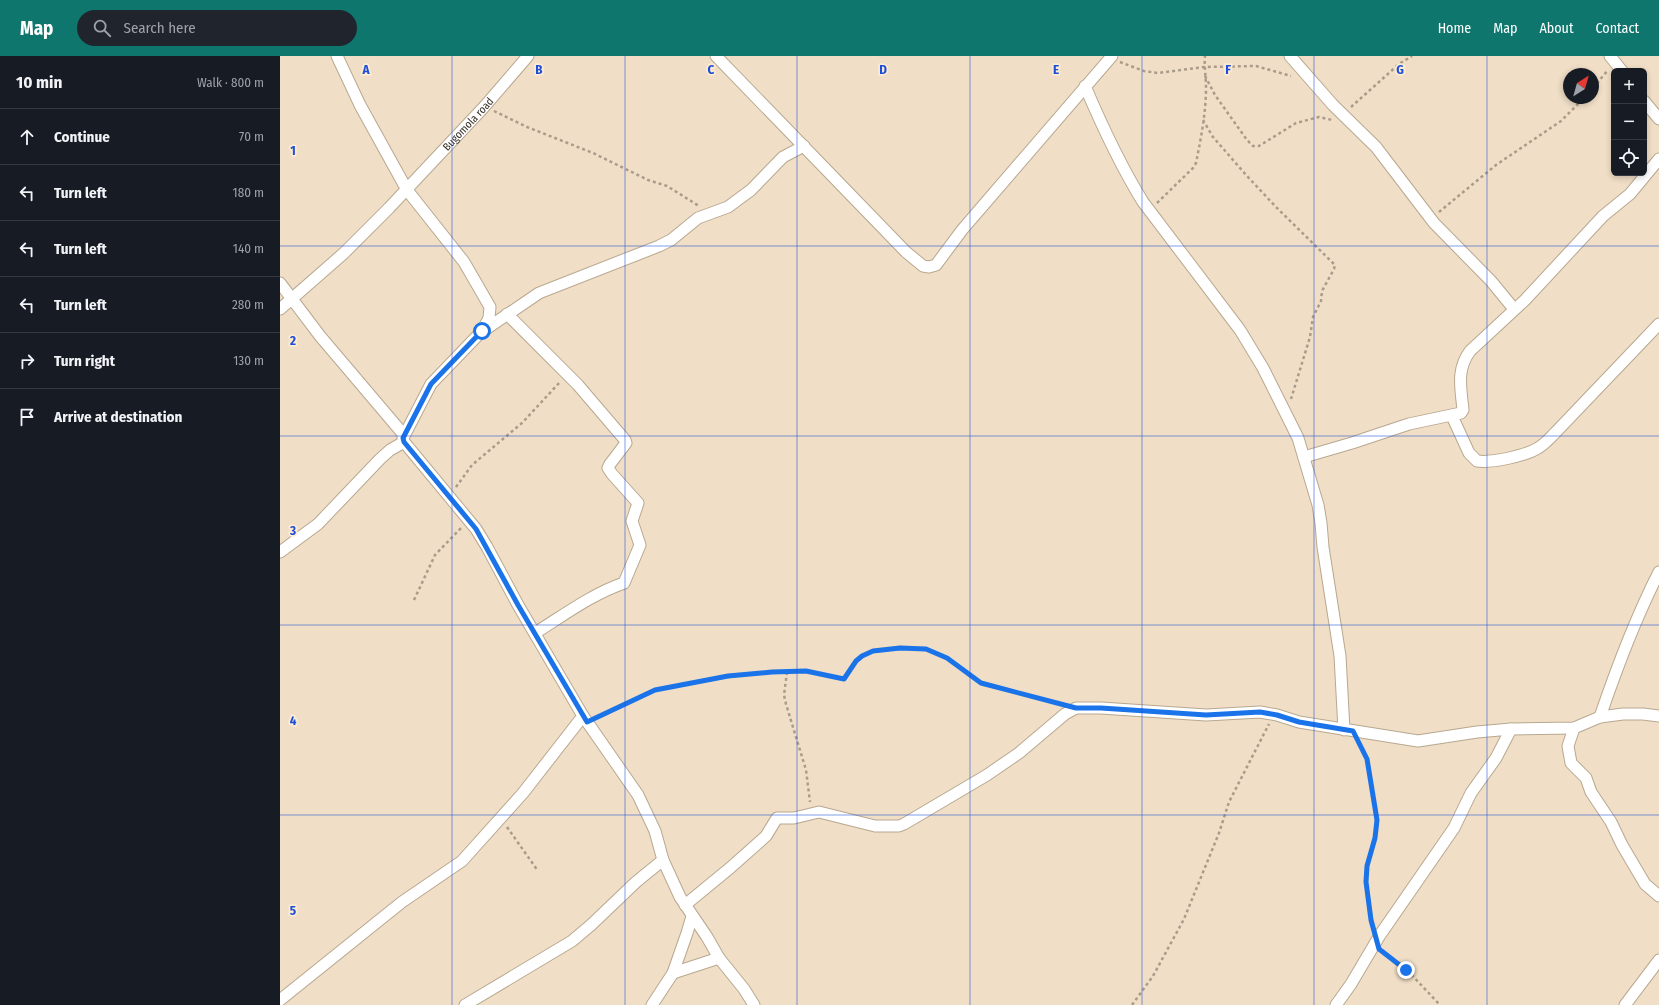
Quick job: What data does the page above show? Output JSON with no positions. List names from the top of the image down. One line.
{"streets":{"street":["Bugomola road"]},"north":"top right","page":{"header":"Map","search":"Search here","nav":["Home","Map","About","Contact"],"heading":["10 min","Walk · 800 m"],"map_buttons":["+","−"],"list":[["Continue","70 m"],["Turn left","180 m"],["Turn left","140 m"],["Turn left","280 m"],["Turn right","130 m"],"Arrive at destination"]},"grid":{"columns":["A","B","C","D","E","F","G"],"rows":["1","2","3","4","5"]}}
